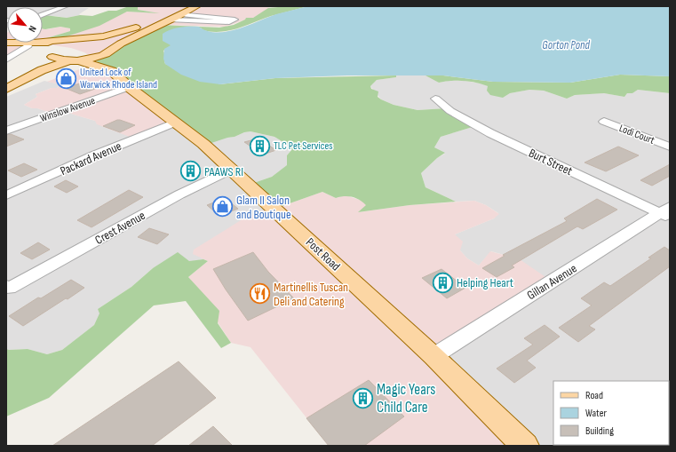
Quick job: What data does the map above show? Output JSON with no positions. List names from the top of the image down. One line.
{"streets":{"main road":["Post Road"],"street":["Winslow Avenue","Lodi Court","Packard Avenue","Burt Street","Crest Avenue","Gillan Avenue"]},"crossings":[["Winslow Avenue","Post Road"],["Packard Avenue","Post Road"],["Burt Street","Gillan Avenue"],["Crest Avenue","Post Road"],["Post Road","Gillan Avenue"]],"water":["Gorton Pond"],"places":{"shop":["United Lock of Warwick Rhode Island","Glam II Salon and Boutique"],"building":["TLC Pet Services","PAAWS RI","Helping Heart","Magic Years Child Care"],"restaurant":["Martinellis Tuscan Deli and Catering"]},"legend":["Road","Water","Building"],"north":"bottom right"}
